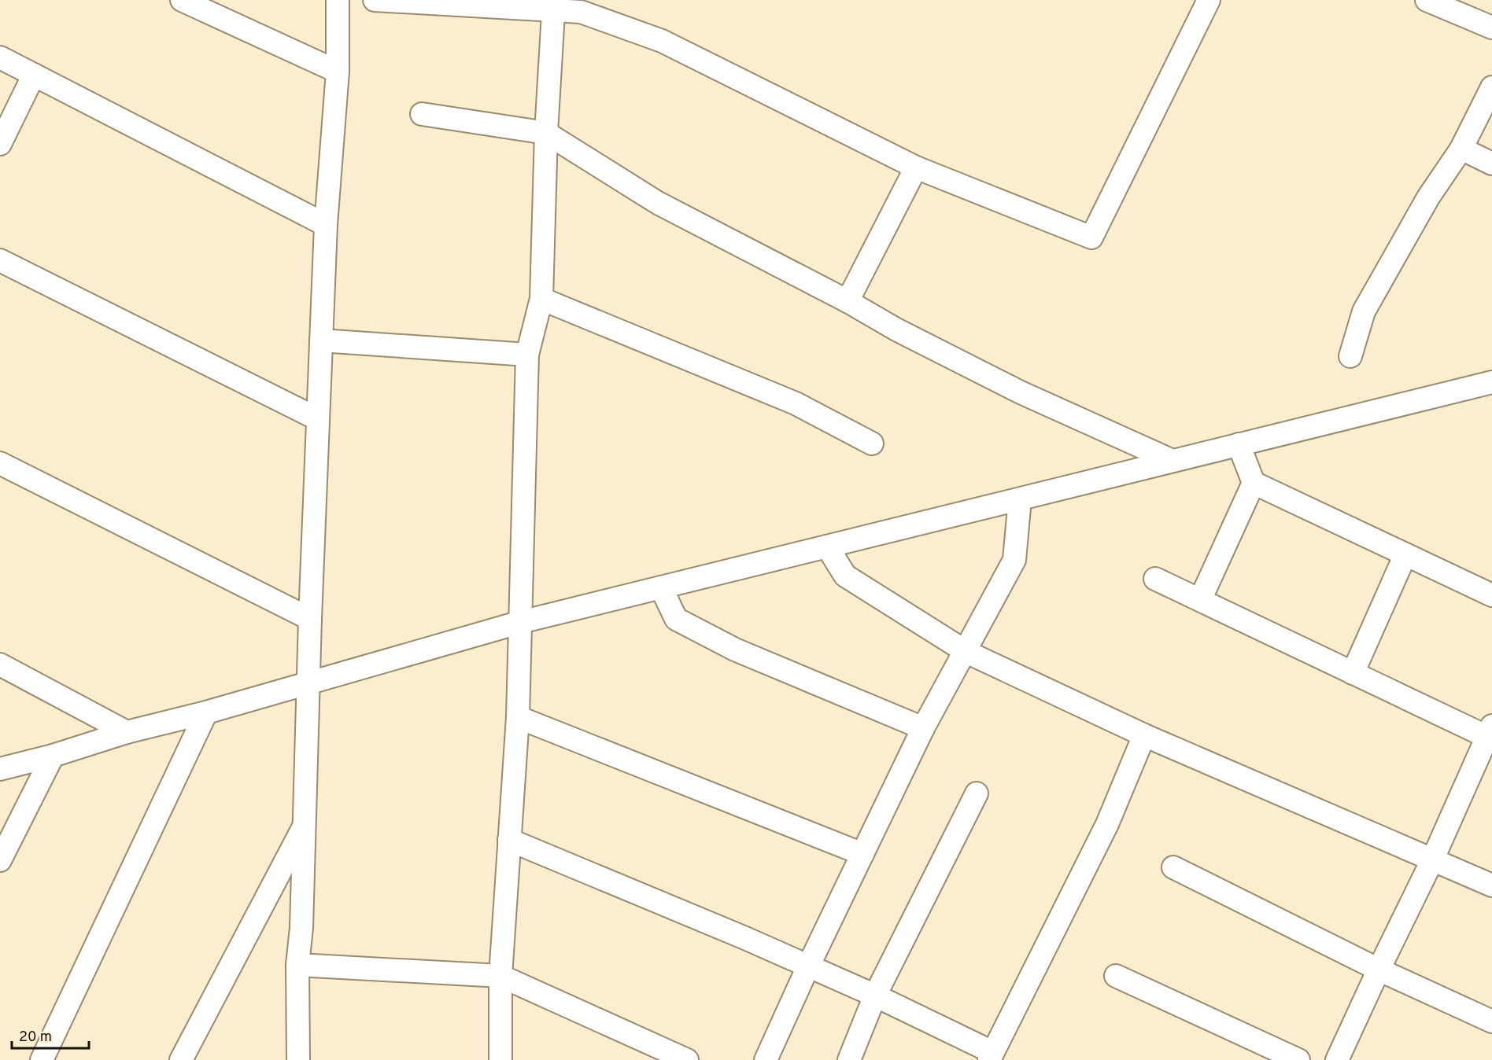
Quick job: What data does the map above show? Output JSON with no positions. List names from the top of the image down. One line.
{"scale_bar":"20 m"}
